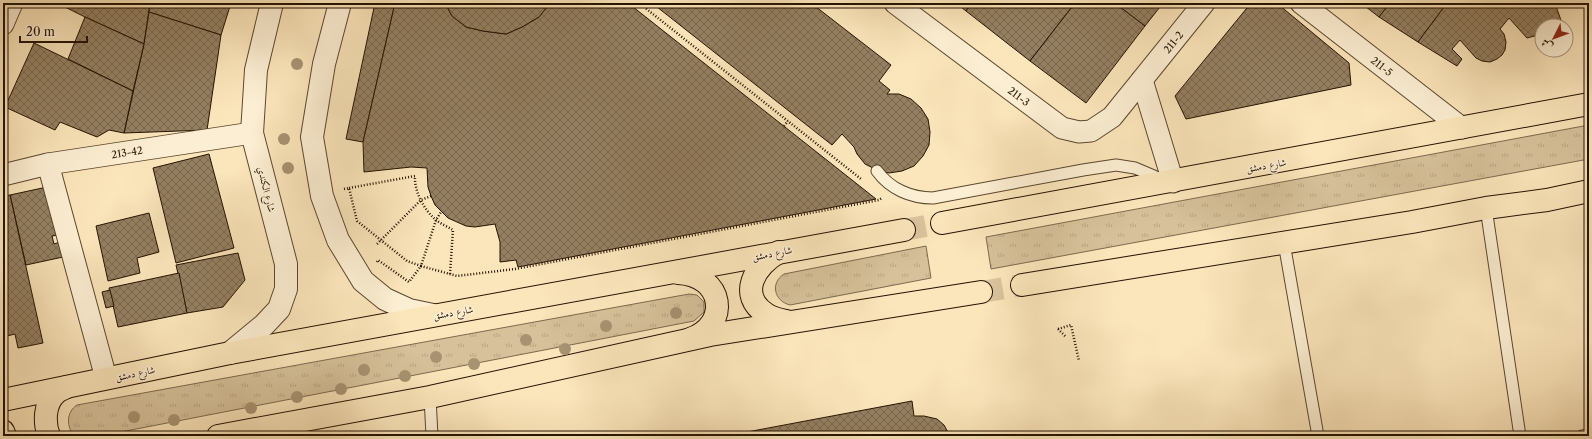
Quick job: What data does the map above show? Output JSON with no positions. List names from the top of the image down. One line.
{"streets":{"main road":["شارع دمشق"],"street":["211-2","211-5","211-3","213-42","شارع الكندي"]},"crossings":[["211-2","211-3"],["211-5","شارع دمشق"],["213-42","شارع الكندي"],["شارع دمشق","شارع الكندي"]],"scale_bar":"20 m","north":"bottom left"}
